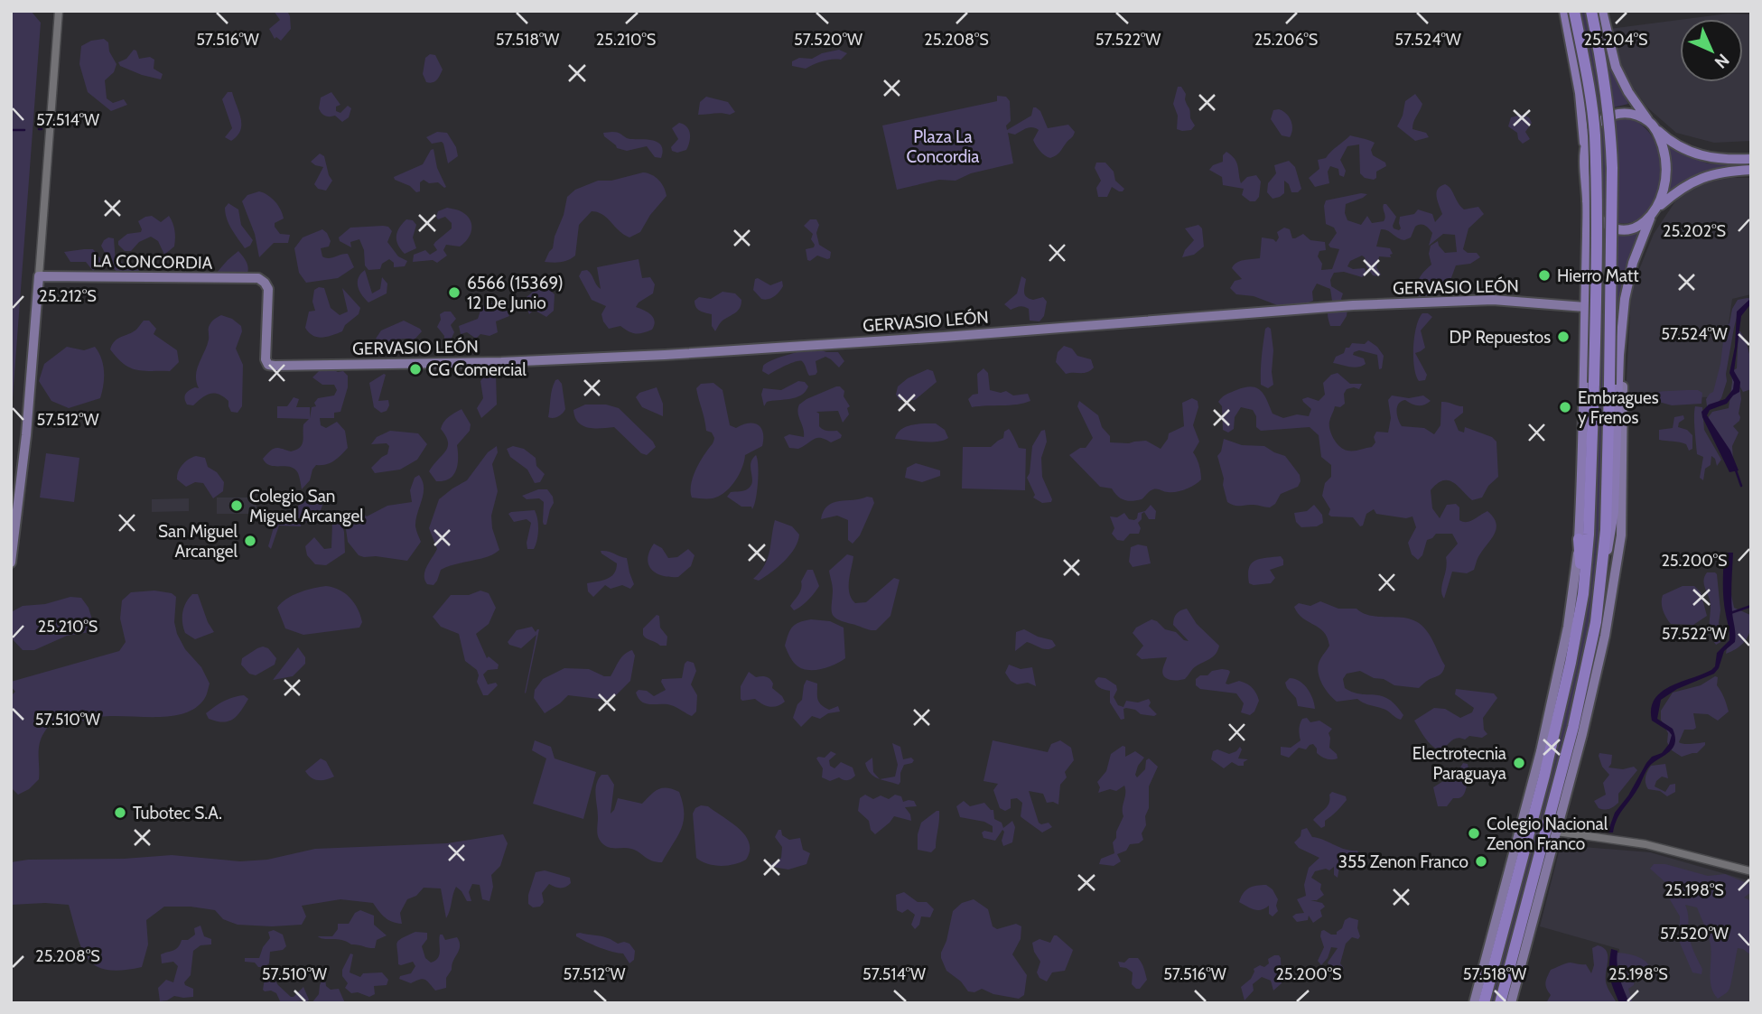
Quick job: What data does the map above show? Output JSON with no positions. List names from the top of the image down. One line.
{"streets":{"main road":["LA CONCORDIA","GERVASIO LEÓN"]},"crossings":[["LA CONCORDIA","GERVASIO LEÓN"]],"parks":["Plaza La Concordia"],"places":["Hierro Matt","6566 (15369) 12 De Junio","DP Repuestos","CG Comercial","Embragues y Frenos","Colegio San Miguel Arcangel","San Miguel Arcangel","Electrotecnia Paraguaya","Tubotec S.A.","Colegio Nacional Zenon Franco","355 Zenon Franco"],"north":"bottom right","coordinates":["57.516°W","57.518°W","25.210°S","57.520°W","25.208°S","57.522°W","25.206°S","57.524°W","25.204°S","57.514°W","25.202°S","25.212°S","57.512°W","25.200°S","57.510°W","25.198°S"]}
